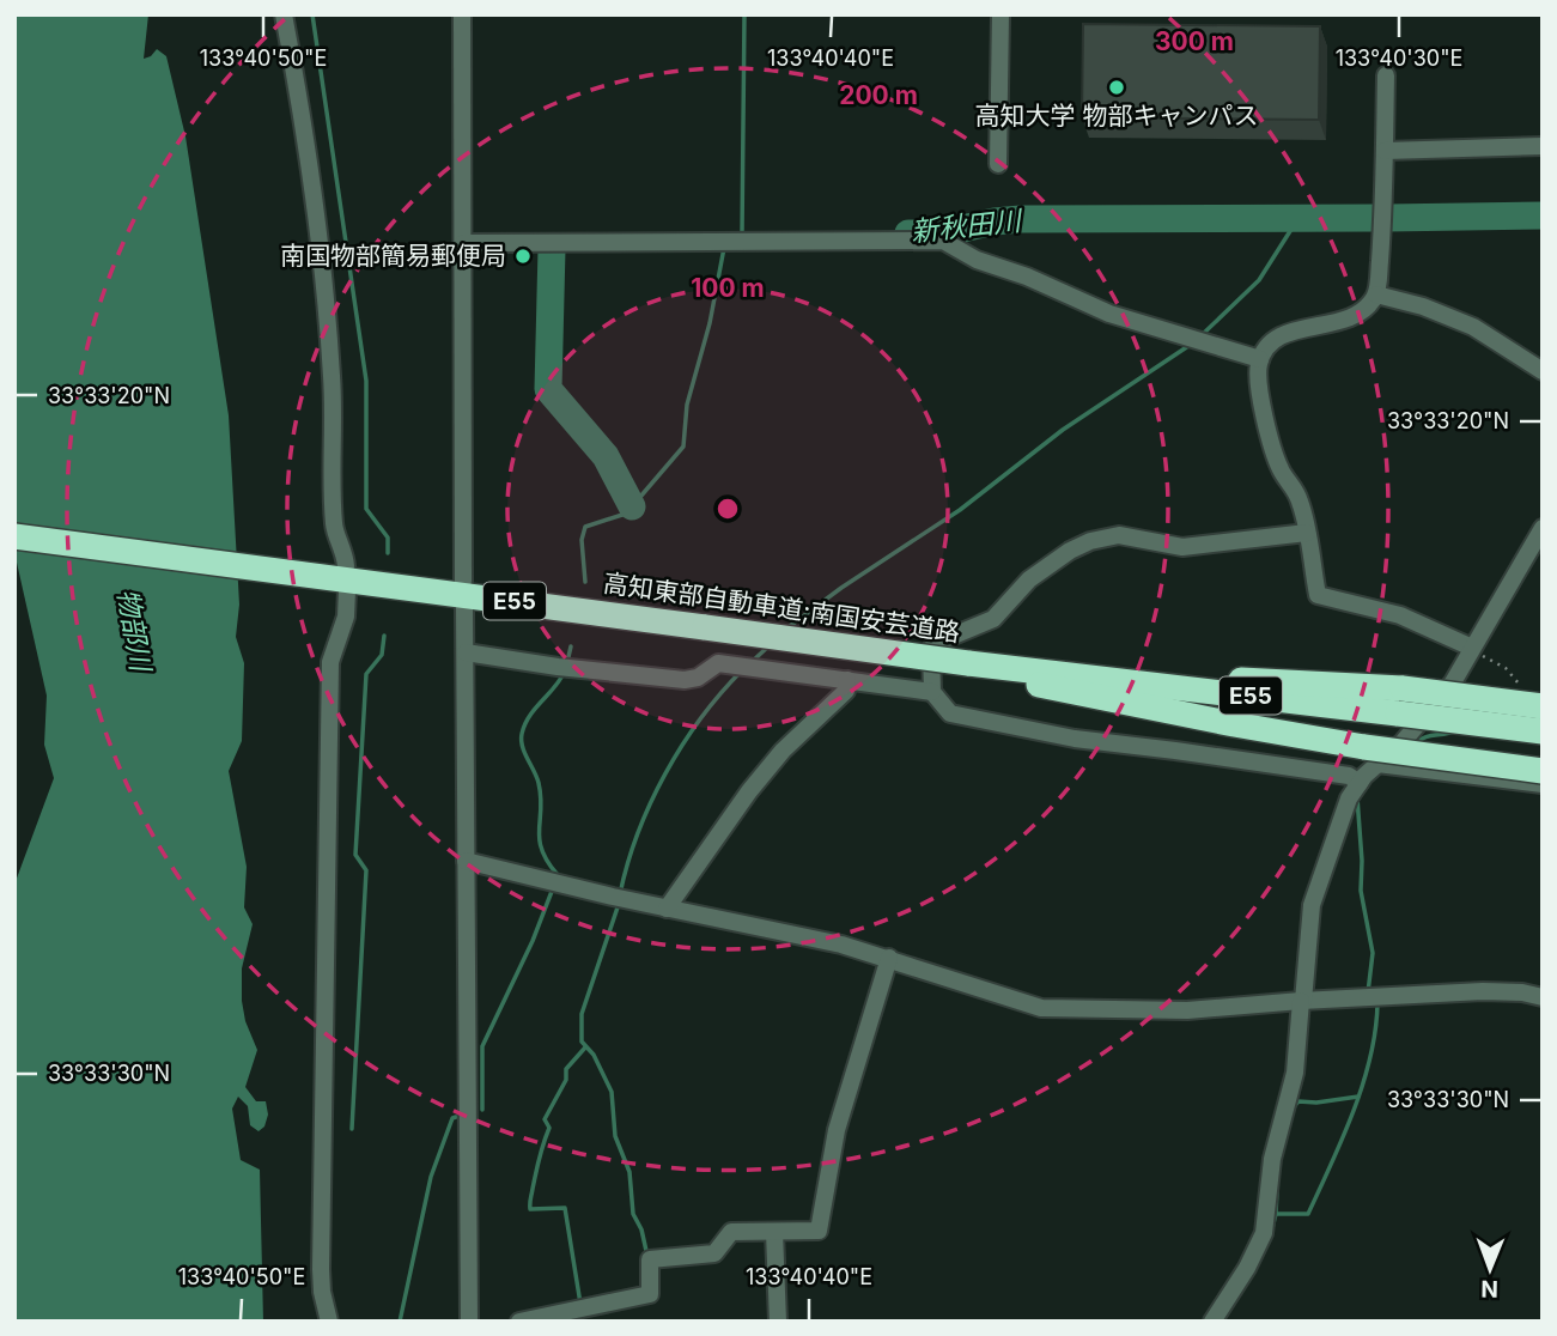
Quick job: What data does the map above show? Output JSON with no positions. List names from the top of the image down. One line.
{"streets":{"highway":["E55","高知東部自動車道;南国安芸道路"]},"water":["新秋田川","物部川"],"places":["高知大学 物部キャンパス","南国物部簡易郵便局"],"north":"bottom","coordinates":["133°40'50\"E","133°40'40\"E","133°40'30\"E","33°33'20\"N","33°33'30\"N"],"rings":["300 m","200 m","100 m"]}
